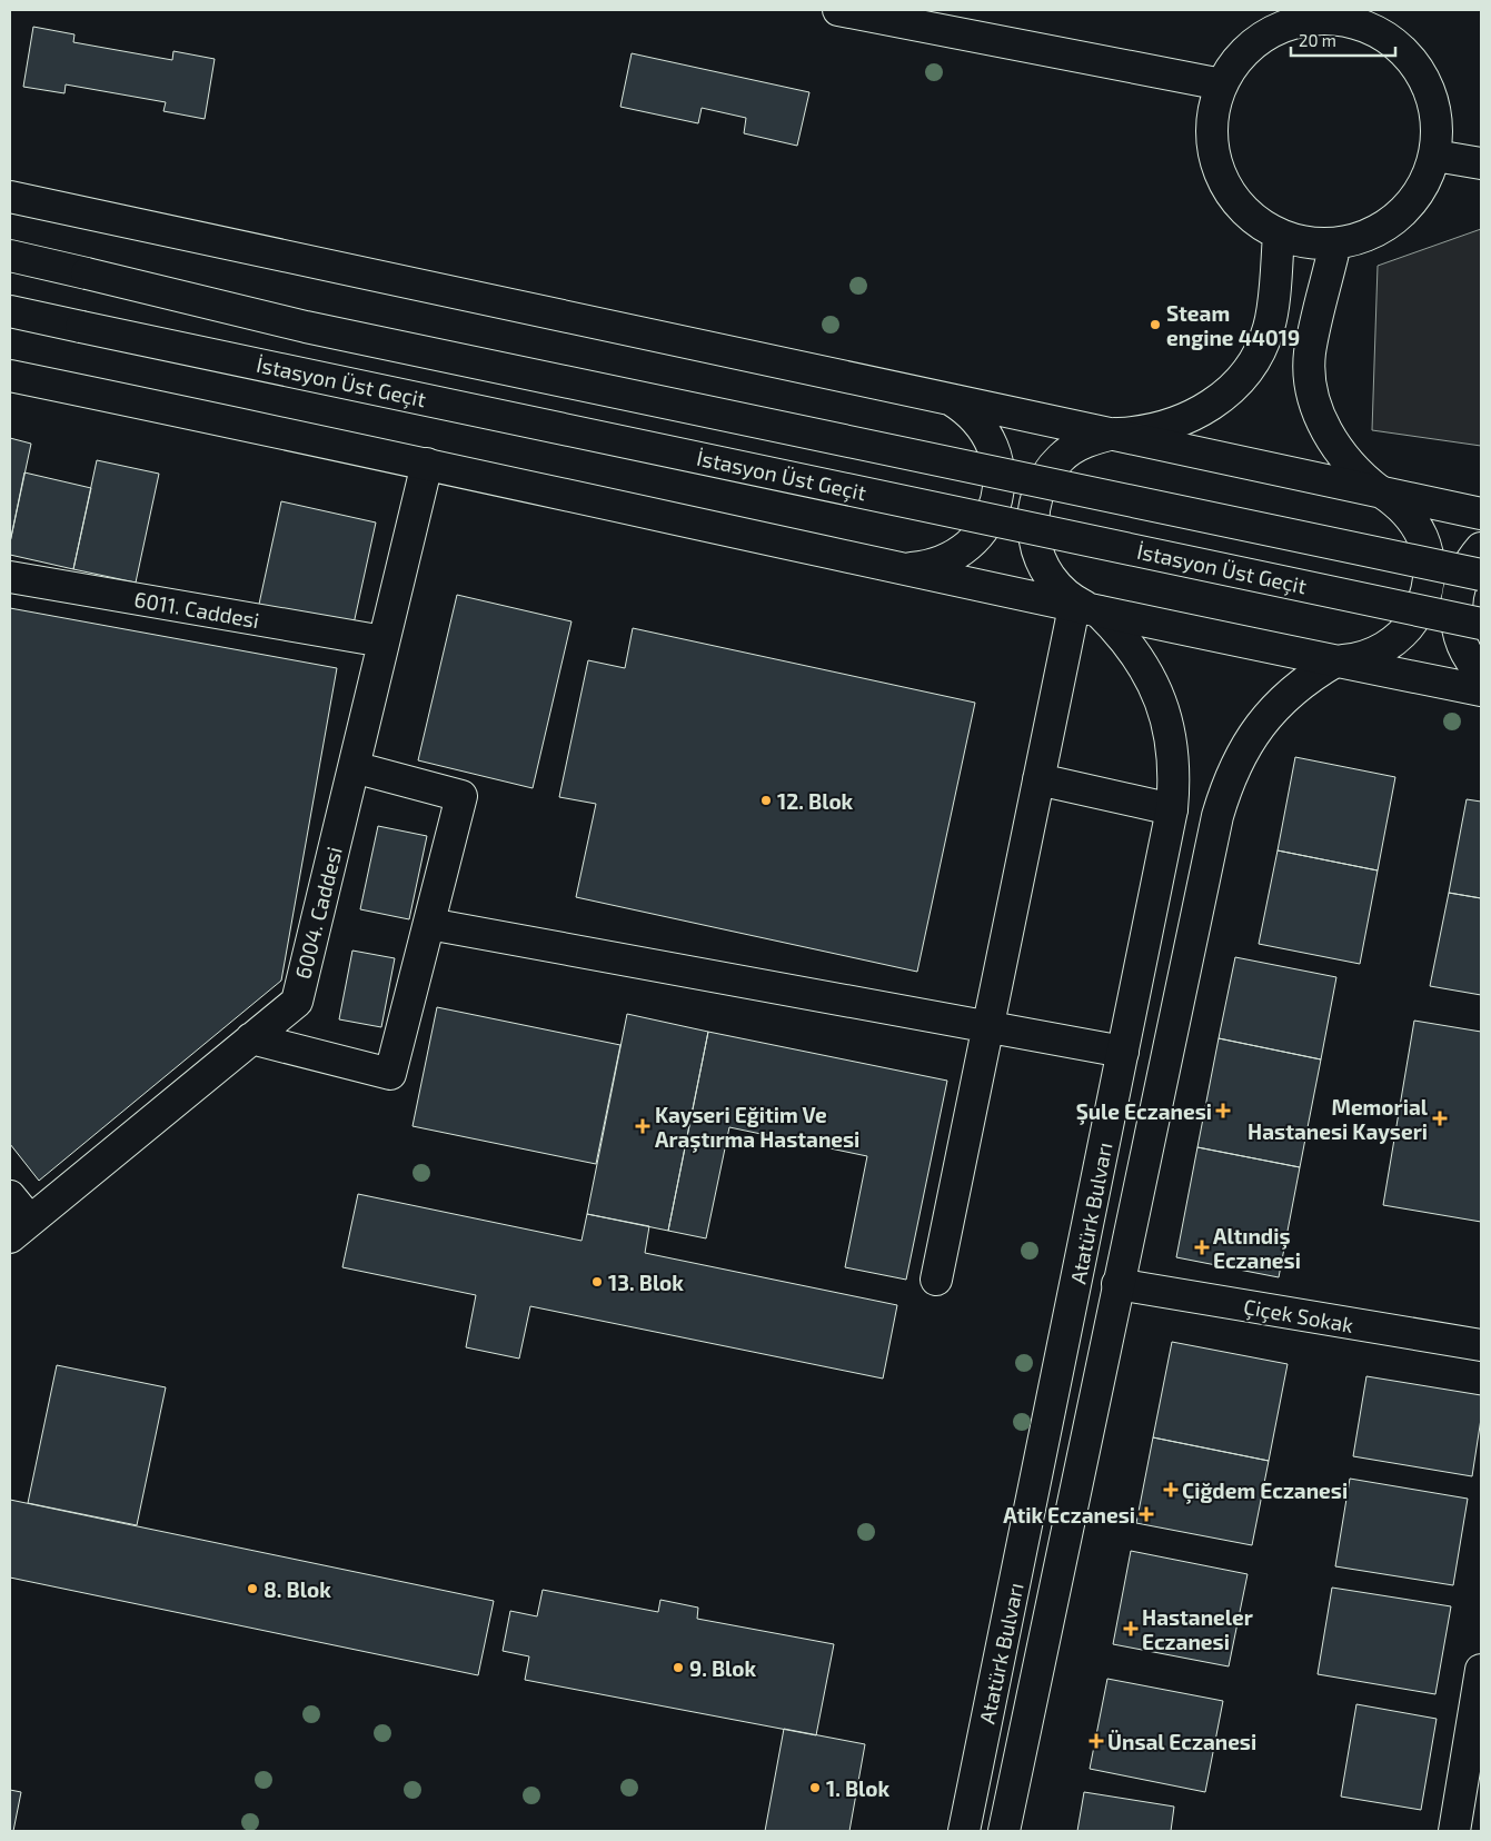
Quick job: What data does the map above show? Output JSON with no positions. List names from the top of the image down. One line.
{"streets":{"main road":["İstasyon Üst Geçit","6011. Caddesi","6004. Caddesi","Atatürk Bulvarı","Çiçek Sokak"]},"crossings":[["6011. Caddesi","6004. Caddesi"],["Atatürk Bulvarı","Çiçek Sokak"]],"places":{"other":["Steam engine 44019","12. Blok","13. Blok","8. Blok","9. Blok","1. Blok"],"health":["Şule Eczanesi","Memorial Hastanesi Kayseri","Kayseri Eğitim Ve Araştırma Hastanesi","Altındiş Eczanesi","Çiğdem Eczanesi","Atik Eczanesi","Hastaneler Eczanesi","Ünsal Eczanesi"]},"scale_bar":"20 m"}
